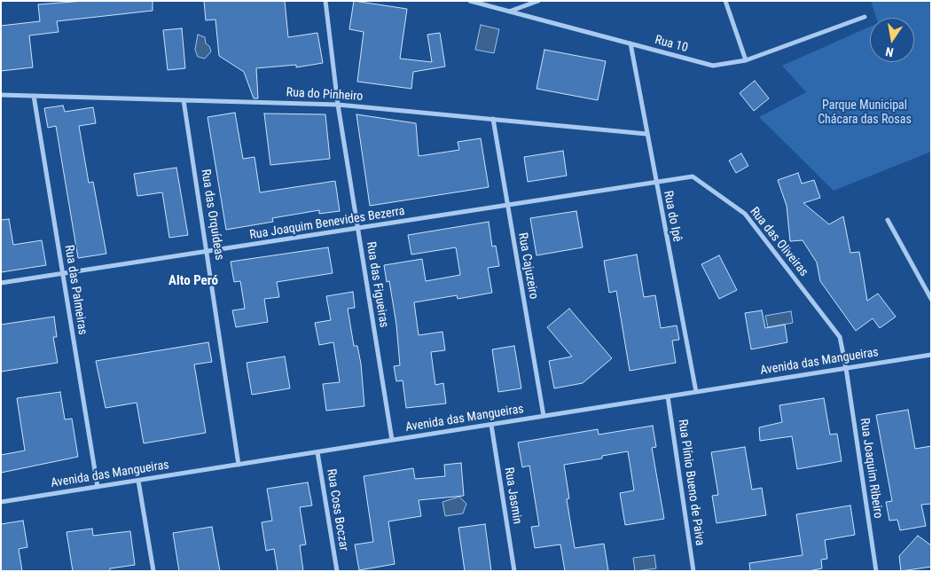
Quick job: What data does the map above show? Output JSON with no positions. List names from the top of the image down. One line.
{"streets":{"street":["Rua 10","Rua do Pinheiro","Rua das Orquídeas","Rua do Ipê","Rua Joaquim Benevides Bezerra","Rua das Oliveiras","Rua Cajuzeiro","Rua das Figueiras","Rua das Palmeiras","Avenida das Mangueiras","Rua Joaquim Ribeiro","Rua Plínio Bueno de Paiva","Rua Jasmin","Rua Coss Boczar"]},"crossings":[["Rua 10","Rua do Ipê"],["Rua do Pinheiro","Rua das Orquídeas"],["Rua do Pinheiro","Rua do Ipê"],["Rua do Pinheiro","Rua Cajuzeiro"],["Rua do Pinheiro","Rua das Figueiras"],["Rua do Pinheiro","Rua das Palmeiras"],["Rua das Orquídeas","Rua Joaquim Benevides Bezerra"],["Rua das Orquídeas","Avenida das Mangueiras"],["Rua do Ipê","Rua Joaquim Benevides Bezerra"],["Rua do Ipê","Rua das Oliveiras"],["Rua do Ipê","Avenida das Mangueiras"],["Rua Joaquim Benevides Bezerra","Rua das Oliveiras"],["Rua Joaquim Benevides Bezerra","Rua Cajuzeiro"],["Rua Joaquim Benevides Bezerra","Rua das Figueiras"],["Rua Joaquim Benevides Bezerra","Rua das Palmeiras"],["Rua das Oliveiras","Avenida das Mangueiras"],["Rua das Oliveiras","Rua Joaquim Ribeiro"],["Rua Cajuzeiro","Avenida das Mangueiras"],["Rua das Figueiras","Avenida das Mangueiras"],["Rua das Palmeiras","Avenida das Mangueiras"],["Avenida das Mangueiras","Rua Joaquim Ribeiro"],["Avenida das Mangueiras","Rua Plínio Bueno de Paiva"],["Avenida das Mangueiras","Rua Jasmin"],["Avenida das Mangueiras","Rua Coss Boczar"]],"districts":["Alto Peró"],"parks":["Parque Municipal Chácara das Rosas"],"north":"bottom"}
